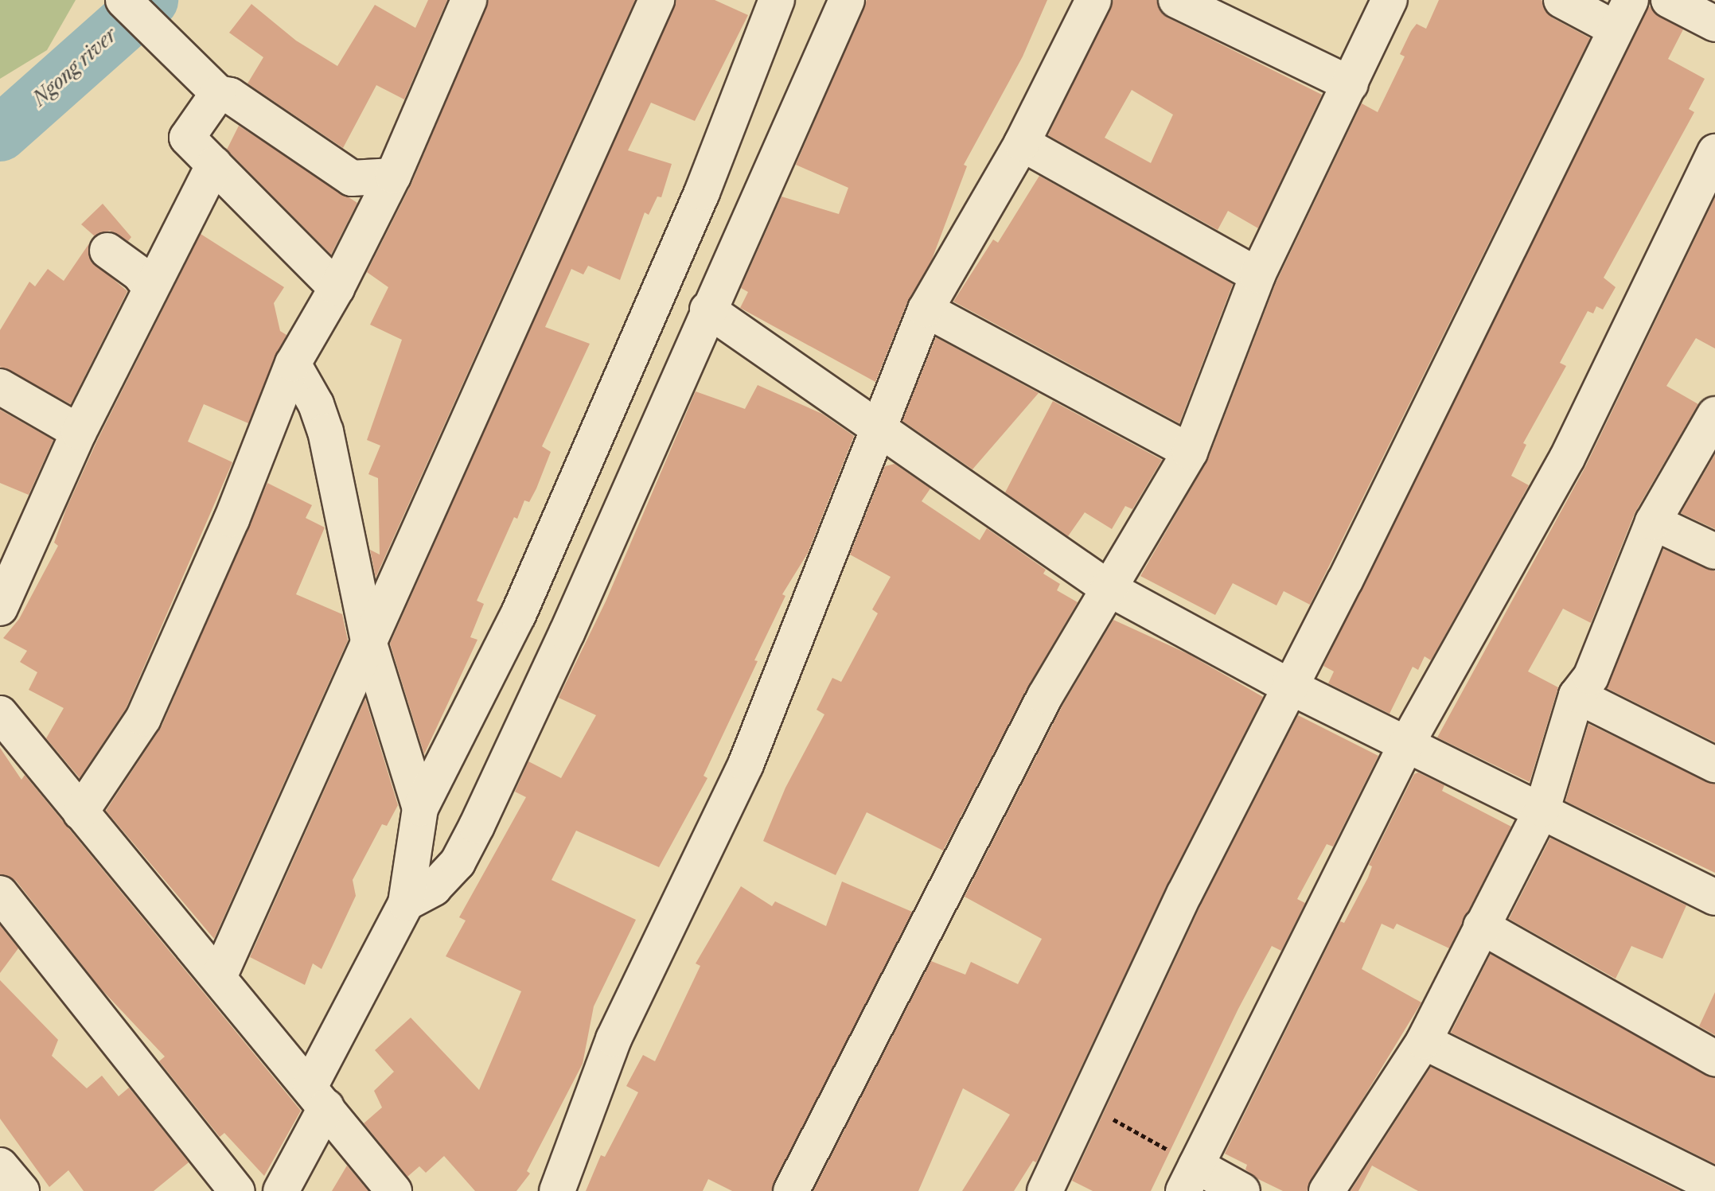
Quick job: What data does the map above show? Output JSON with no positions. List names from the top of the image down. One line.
{"water":["Ngong river"]}
